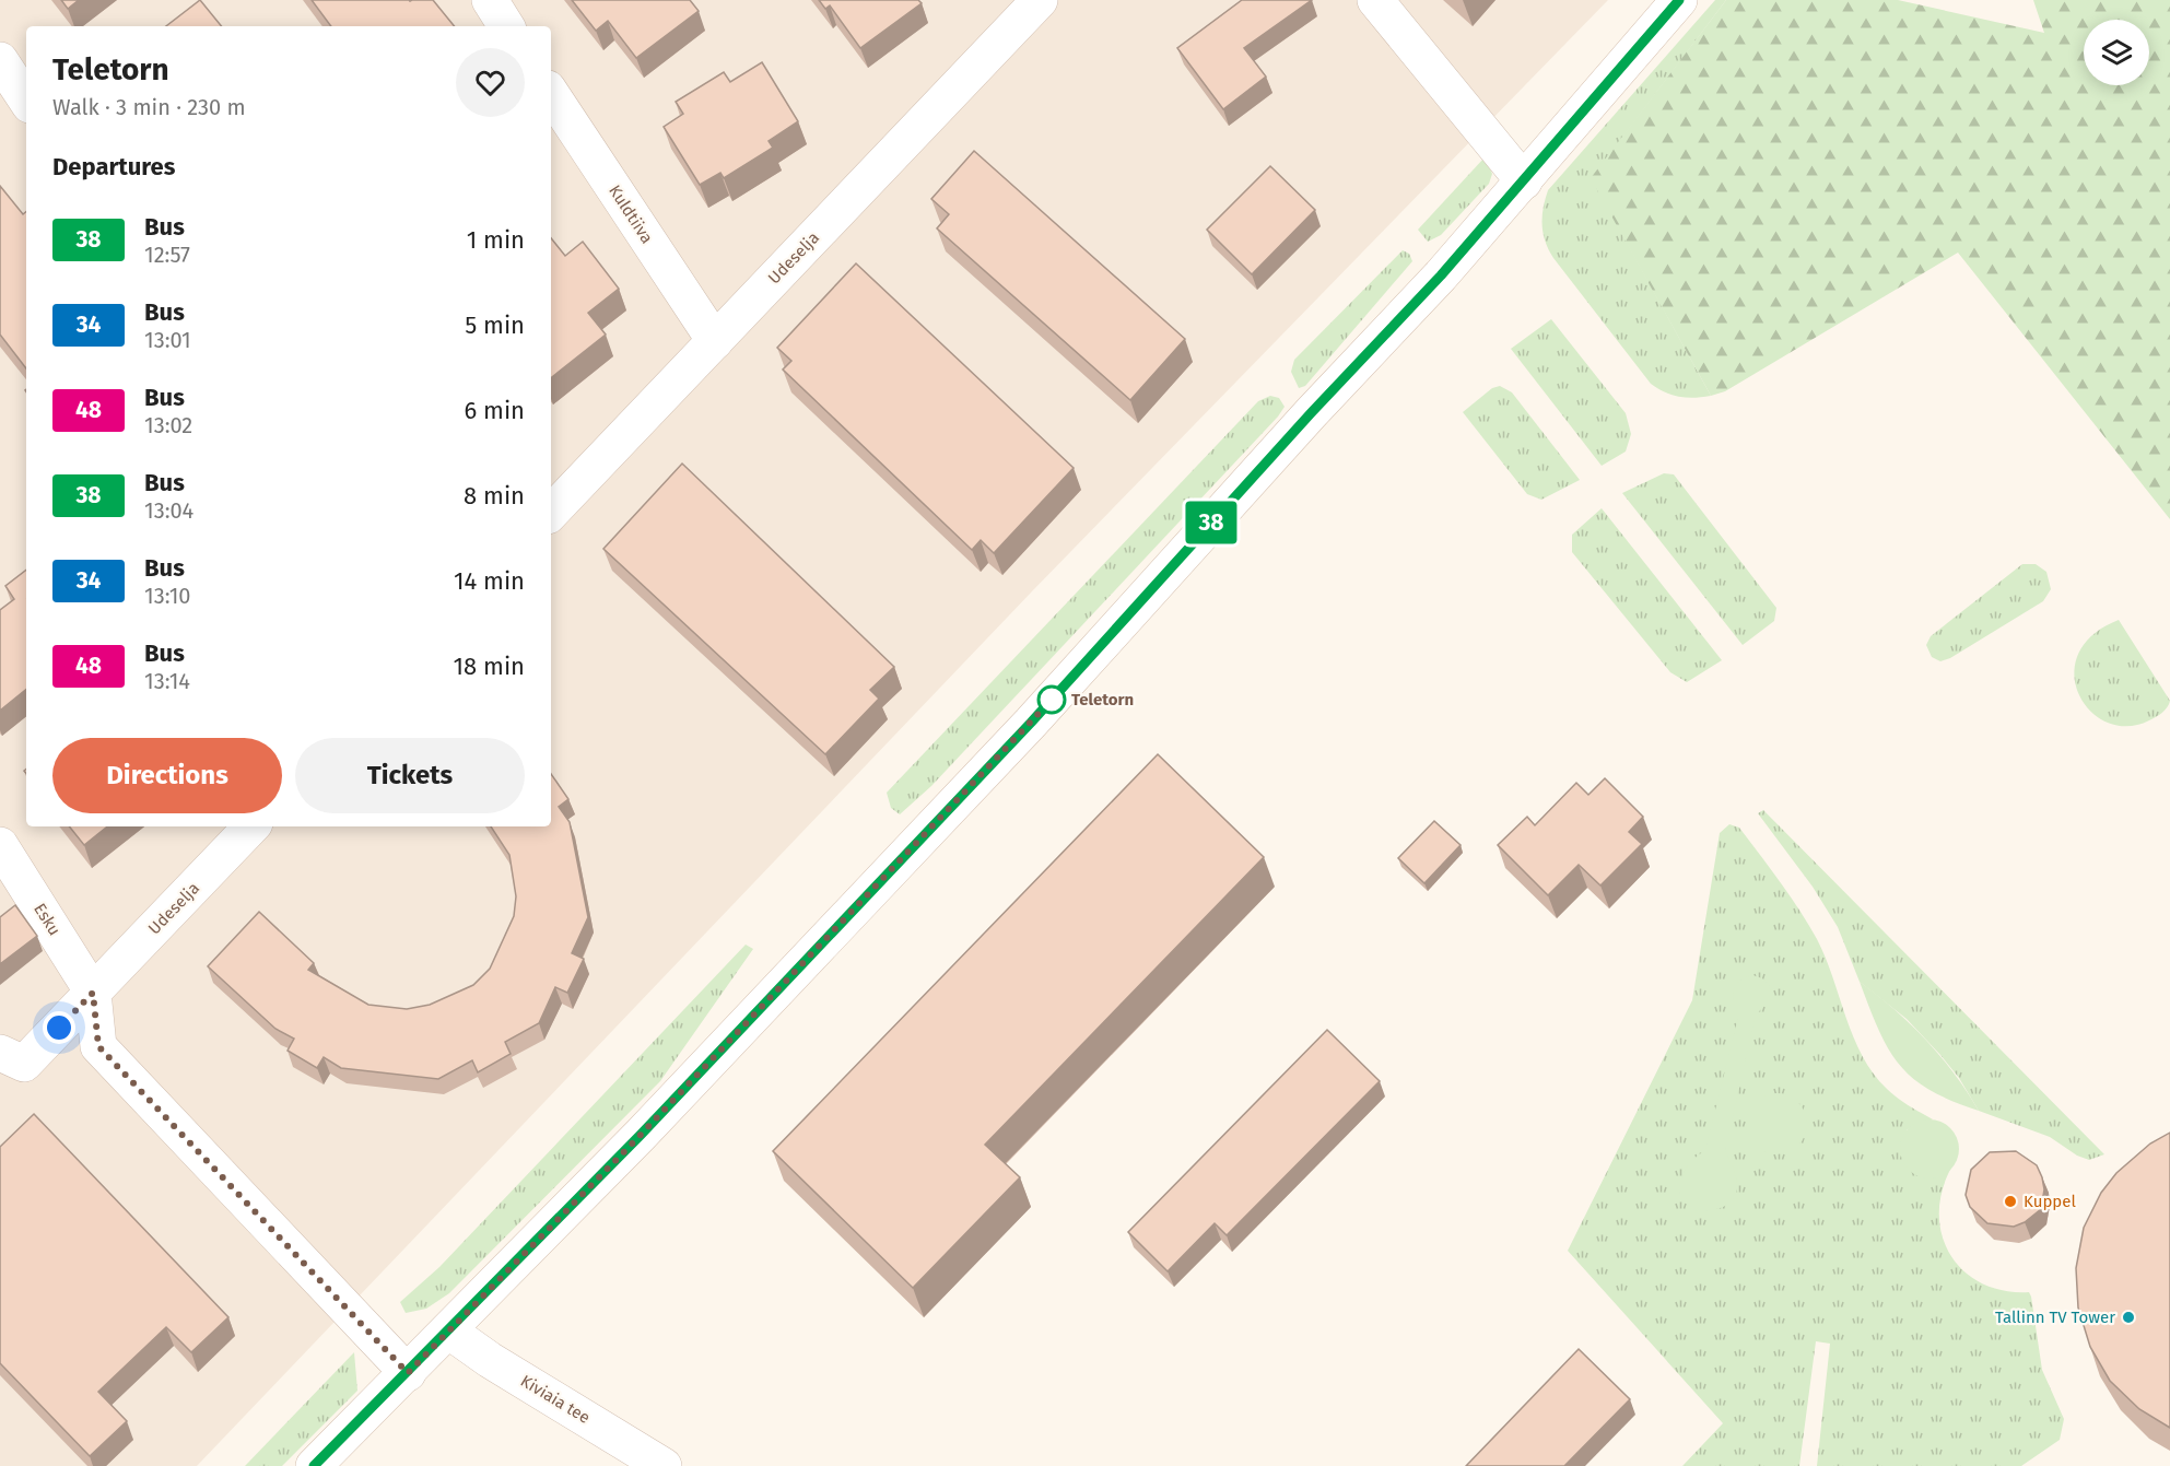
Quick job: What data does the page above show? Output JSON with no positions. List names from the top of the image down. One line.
{"streets":{"street":["Kuldtiiva","Udeselja","Esku","Kiviaia tee"]},"crossings":[["Kuldtiiva","Udeselja"],["Udeselja","Esku"]],"places":["Teletorn","Kuppel","Tallinn TV Tower"],"lines":["bus line 38"],"page":{"on_map":"38","heading":[["Teletorn","Walk · 3 min · 230 m"],"Departures"],"list":[{"mark":"38","name":"Bus","note":"12:57","value":"1 min"},{"mark":"34","name":"Bus","note":"13:01","value":"5 min"},{"mark":"48","name":"Bus","note":"13:02","value":"6 min"},{"mark":"38","name":"Bus","note":"13:04","value":"8 min"},{"mark":"34","name":"Bus","note":"13:10","value":"14 min"},{"mark":"48","name":"Bus","note":"13:14","value":"18 min"}],"buttons":["Directions","Tickets"]}}
